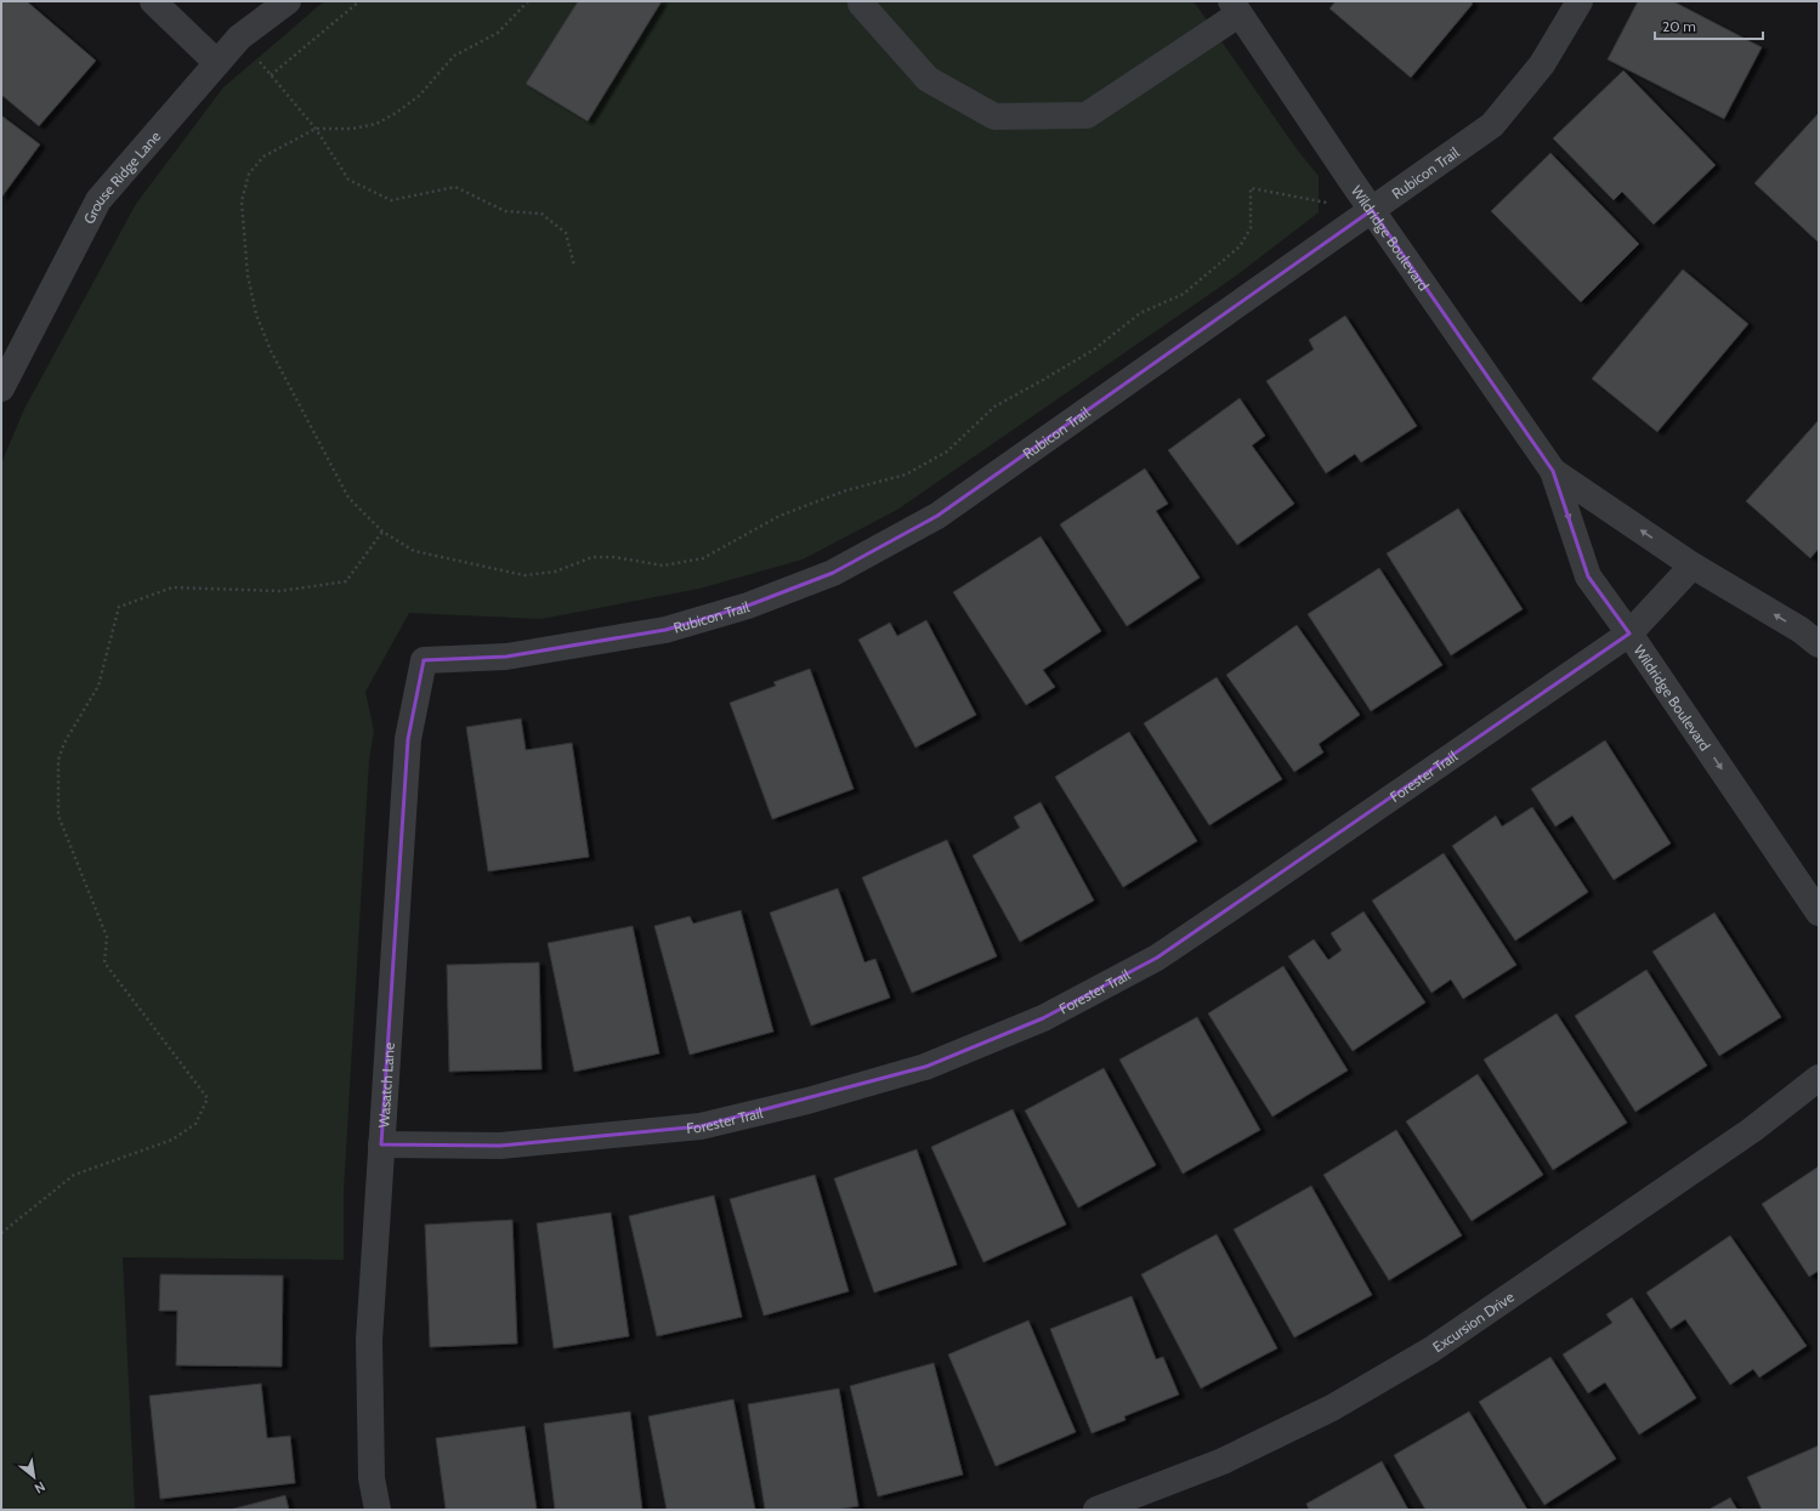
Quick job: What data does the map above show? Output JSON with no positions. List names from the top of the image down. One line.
{"streets":{"street":["Rubicon Trail","Grouse Ridge Lane","Wildridge Boulevard","Forester Trail","Wasatch Lane","Excursion Drive"]},"crossings":[["Rubicon Trail","Wildridge Boulevard"],["Rubicon Trail","Wasatch Lane"],["Wildridge Boulevard","Forester Trail"],["Forester Trail","Wasatch Lane"]],"scale_bar":"20 m","north":"bottom right"}
